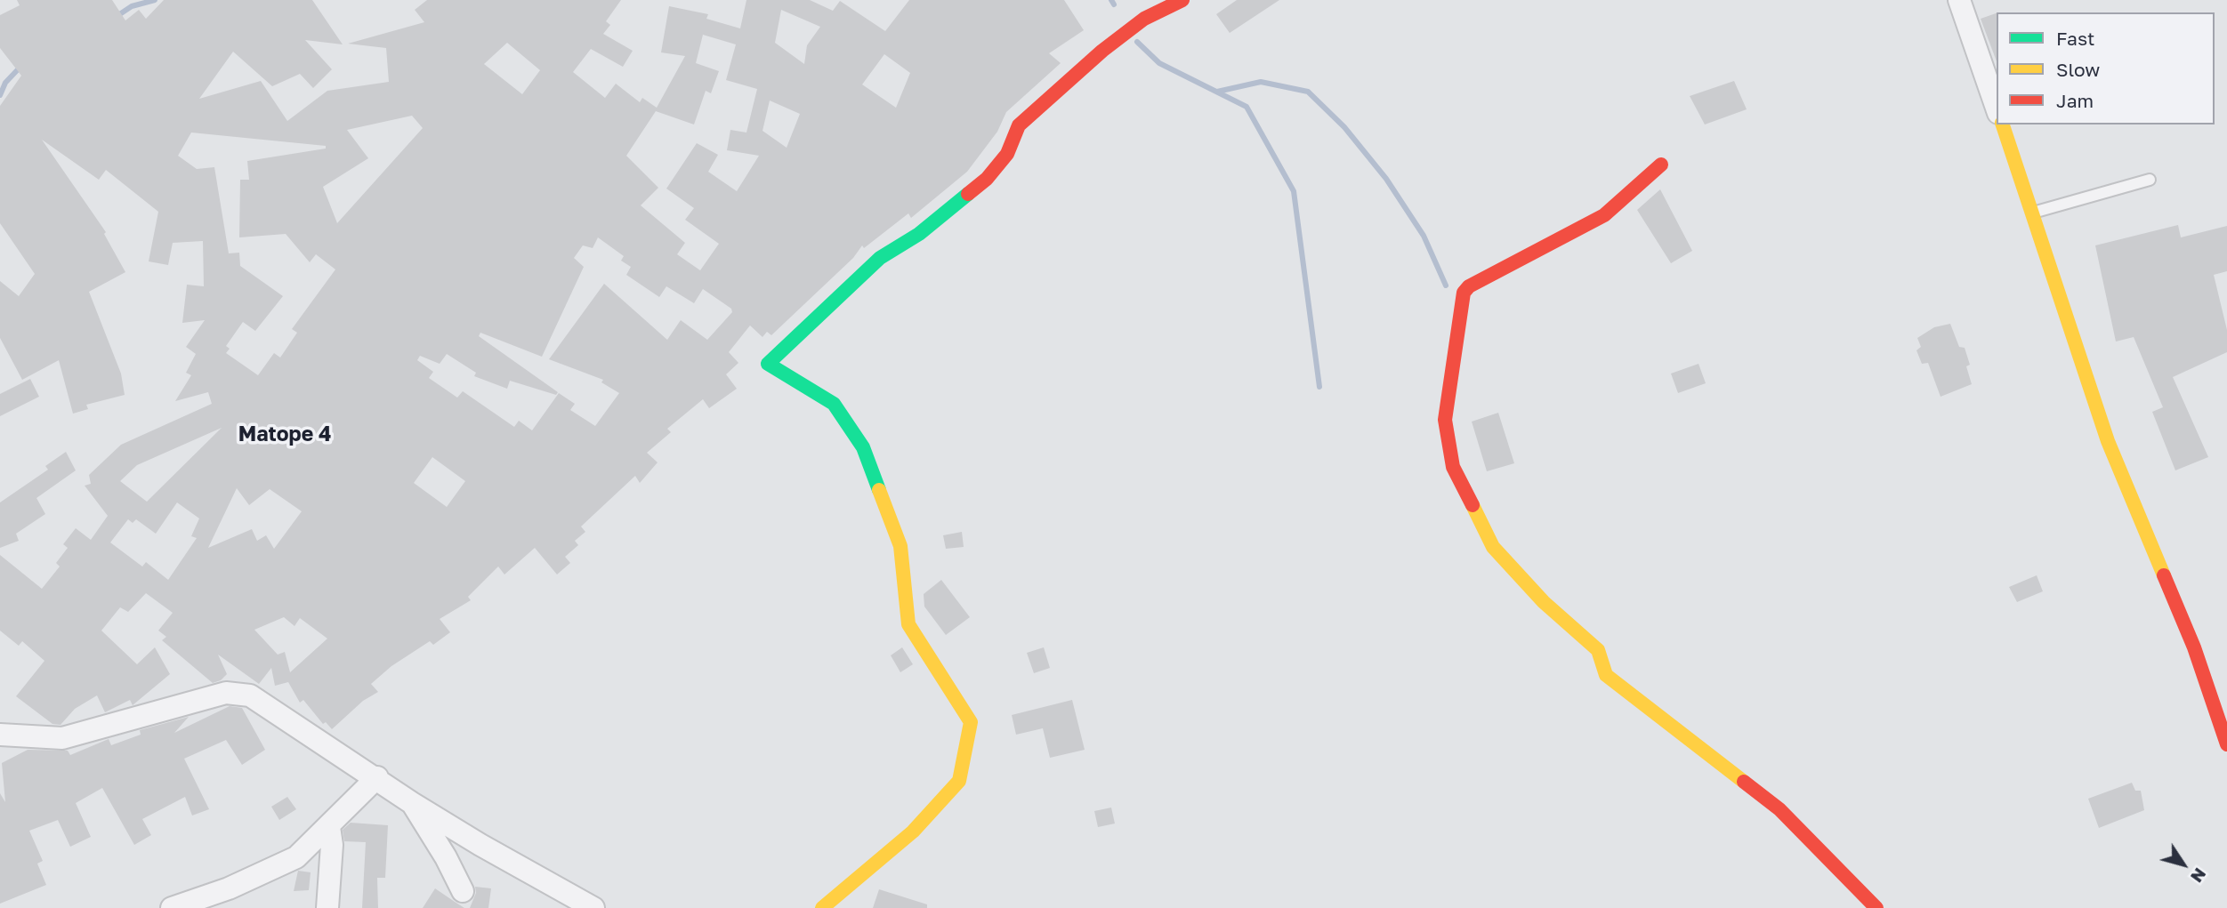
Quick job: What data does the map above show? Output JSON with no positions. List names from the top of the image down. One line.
{"districts":["Matope 4"],"legend":["Fast","Slow","Jam"],"north":"bottom right"}
